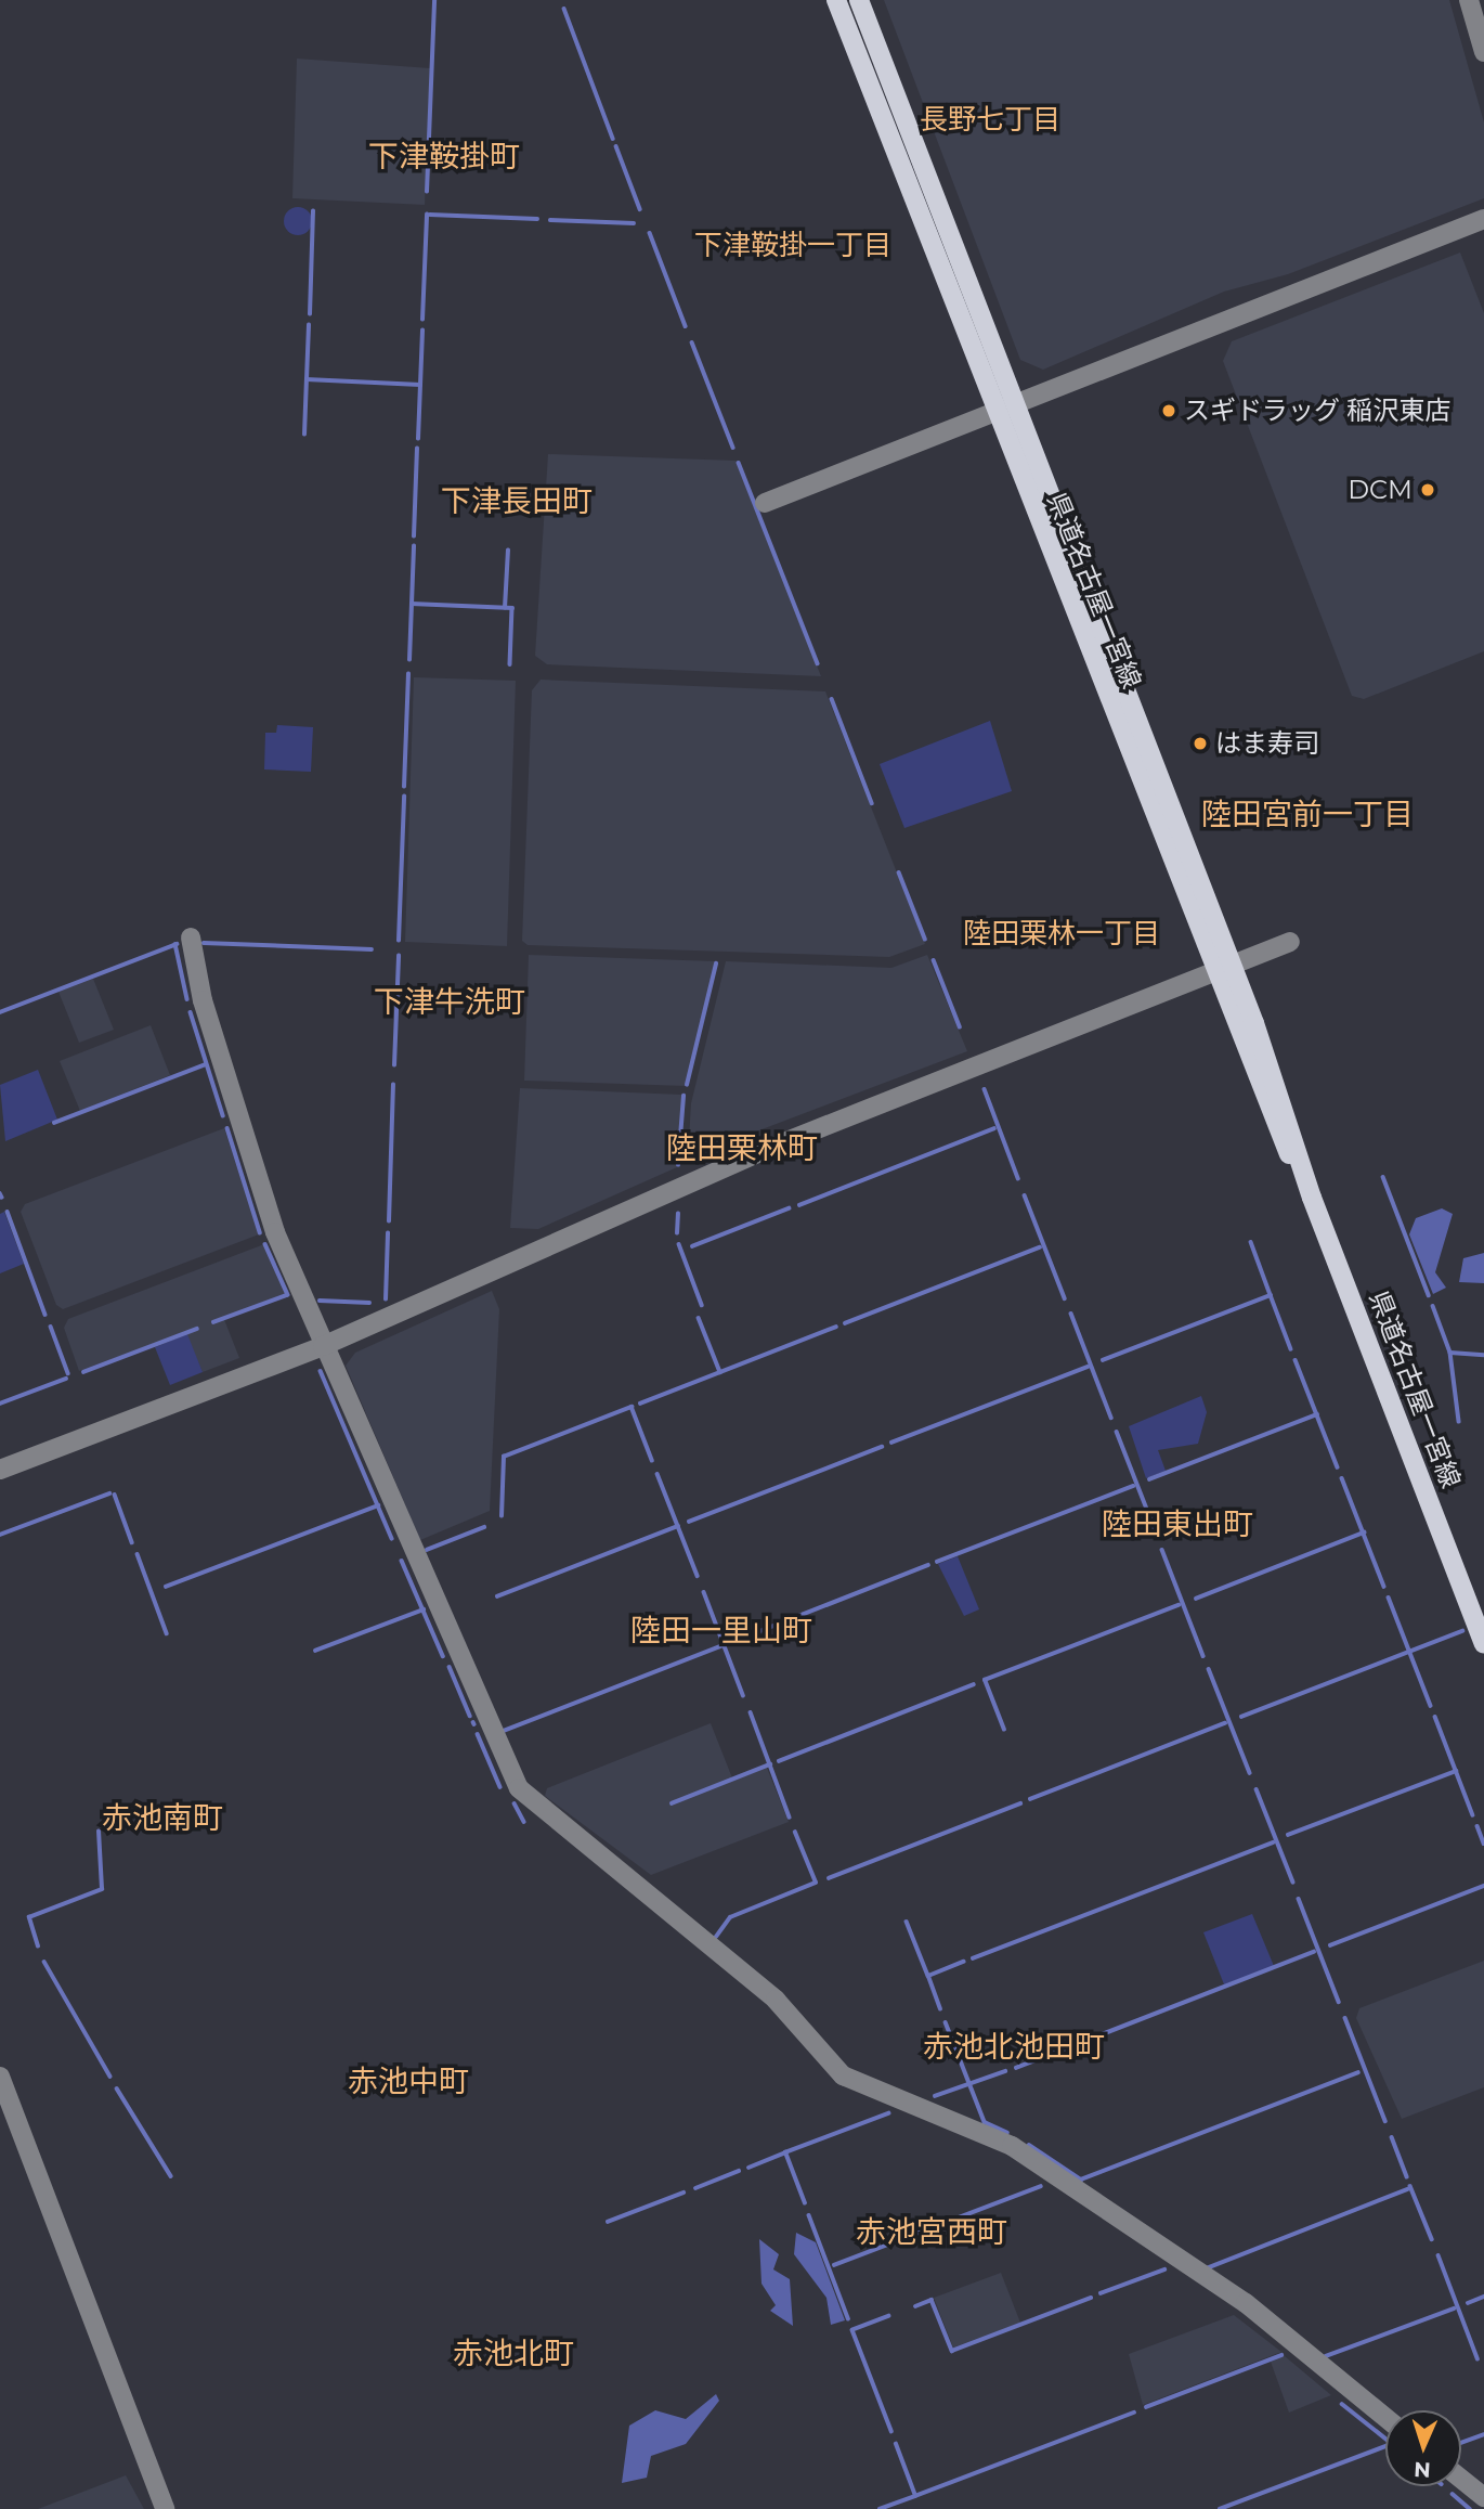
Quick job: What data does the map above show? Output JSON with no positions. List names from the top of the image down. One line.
{"streets":{"main road":["県道名古屋一宮線"]},"districts":["長野七丁目","下津鞍掛町","下津鞍掛一丁目","下津長田町","陸田宮前一丁目","陸田栗林一丁目","下津牛洗町","陸田栗林町","陸田東出町","陸田一里山町","赤池南町","赤池北池田町","赤池中町","赤池宮西町","赤池北町"],"places":["スギドラッグ 稲沢東店","DCM","はま寿司"],"north":"bottom"}
